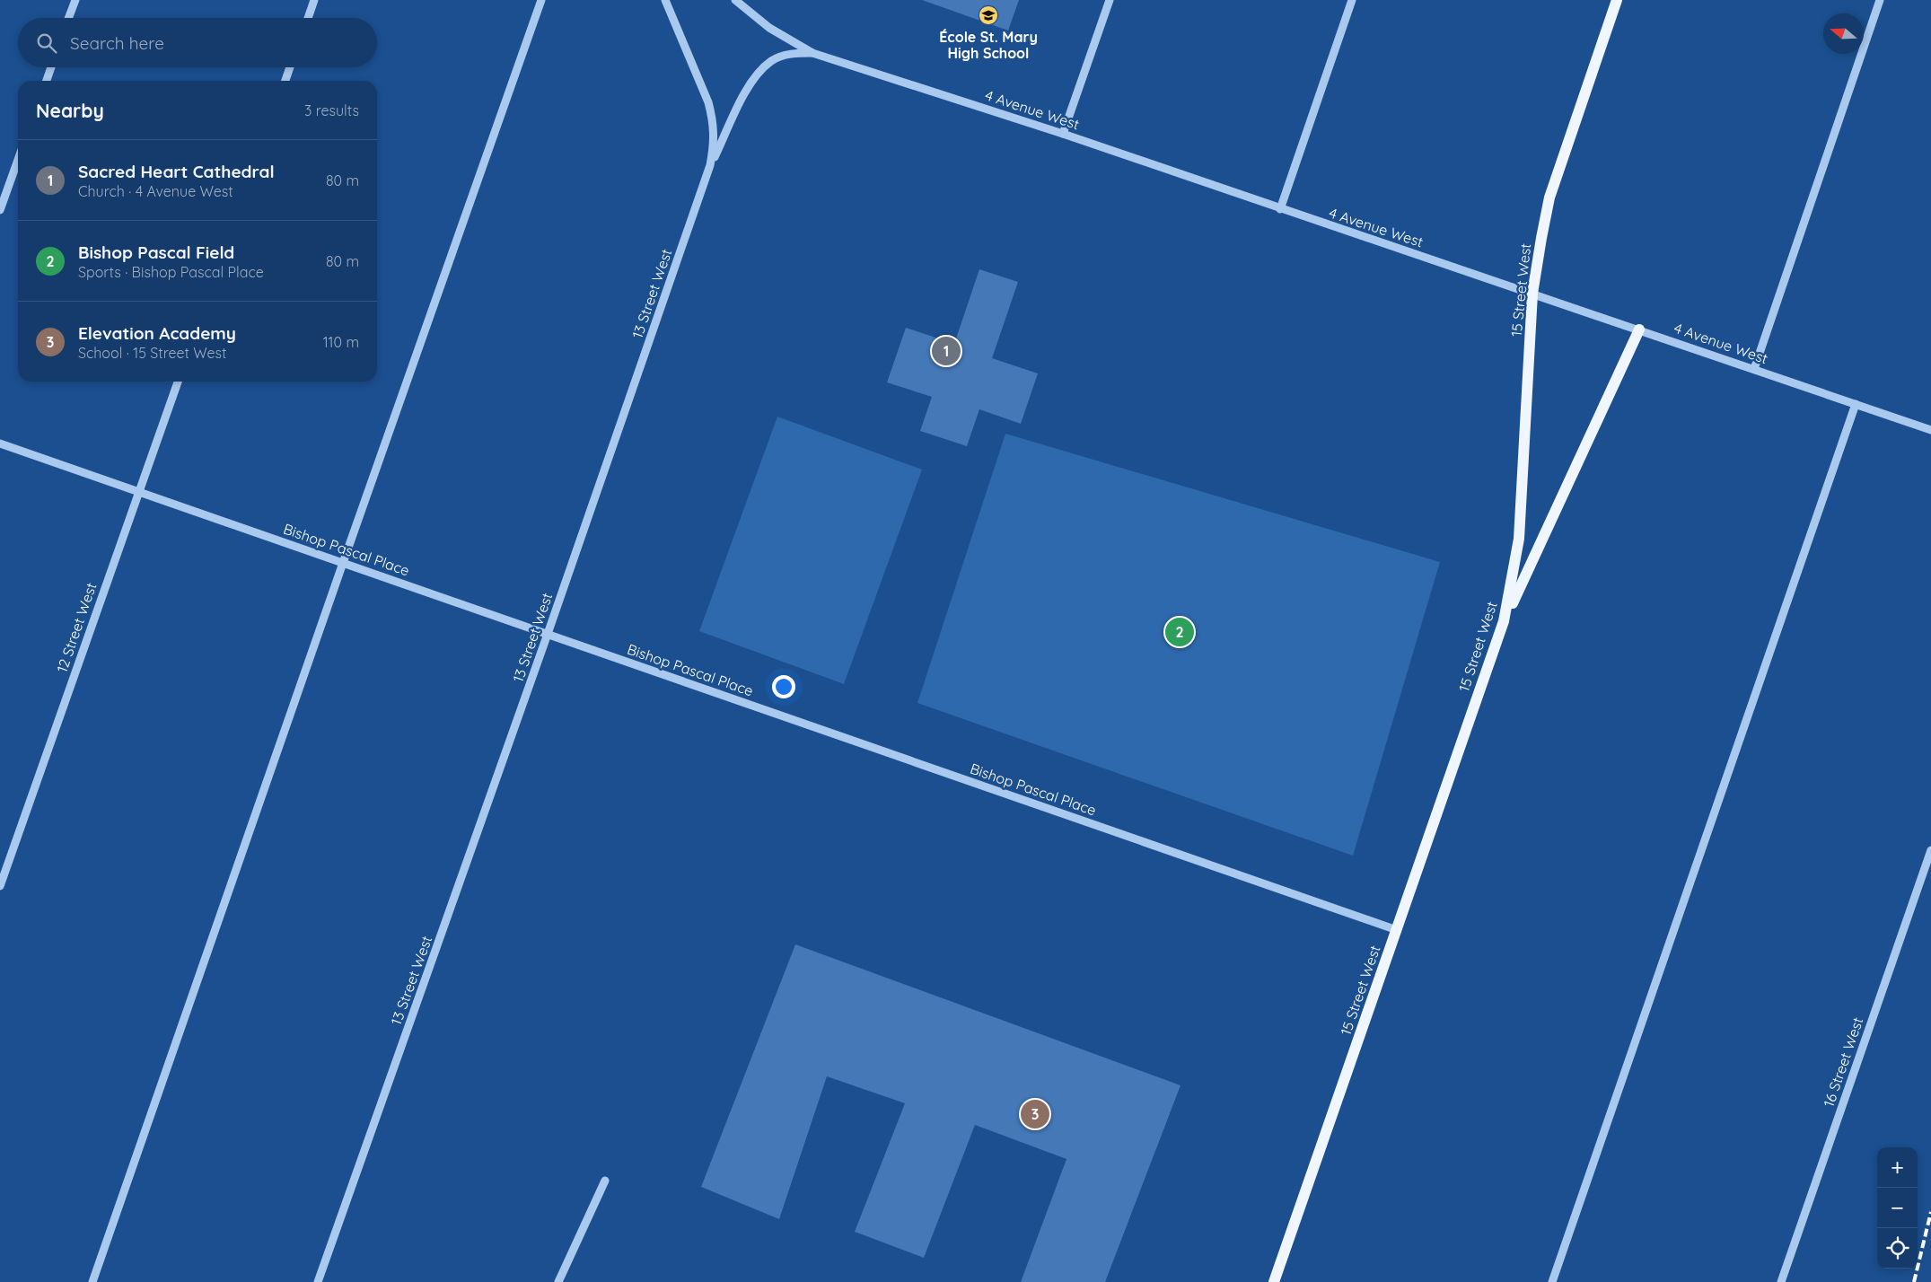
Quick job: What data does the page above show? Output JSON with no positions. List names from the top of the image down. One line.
{"streets":{"main road":["15 Street West"],"street":["4 Avenue West","13 Street West","Bishop Pascal Place","12 Street West","16 Street West"]},"crossings":[["4 Avenue West","15 Street West"],["4 Avenue West","13 Street West"],["15 Street West","Bishop Pascal Place"],["13 Street West","Bishop Pascal Place"],["Bishop Pascal Place","12 Street West"]],"places":{"school or university":["École St. Mary High School"]},"north":"left","page":{"search":"Search here","heading":["Nearby","3 results"],"list":[{"mark":"1","name":"Sacred Heart Cathedral","note":"Church · 4 Avenue West","value":"80 m"},{"mark":"2","name":"Bishop Pascal Field","note":"Sports · Bishop Pascal Place","value":"80 m"},{"mark":"3","name":"Elevation Academy","note":"School · 15 Street West","value":"110 m"}],"pins":["1","2","3"],"map_buttons":["+","−"]}}
